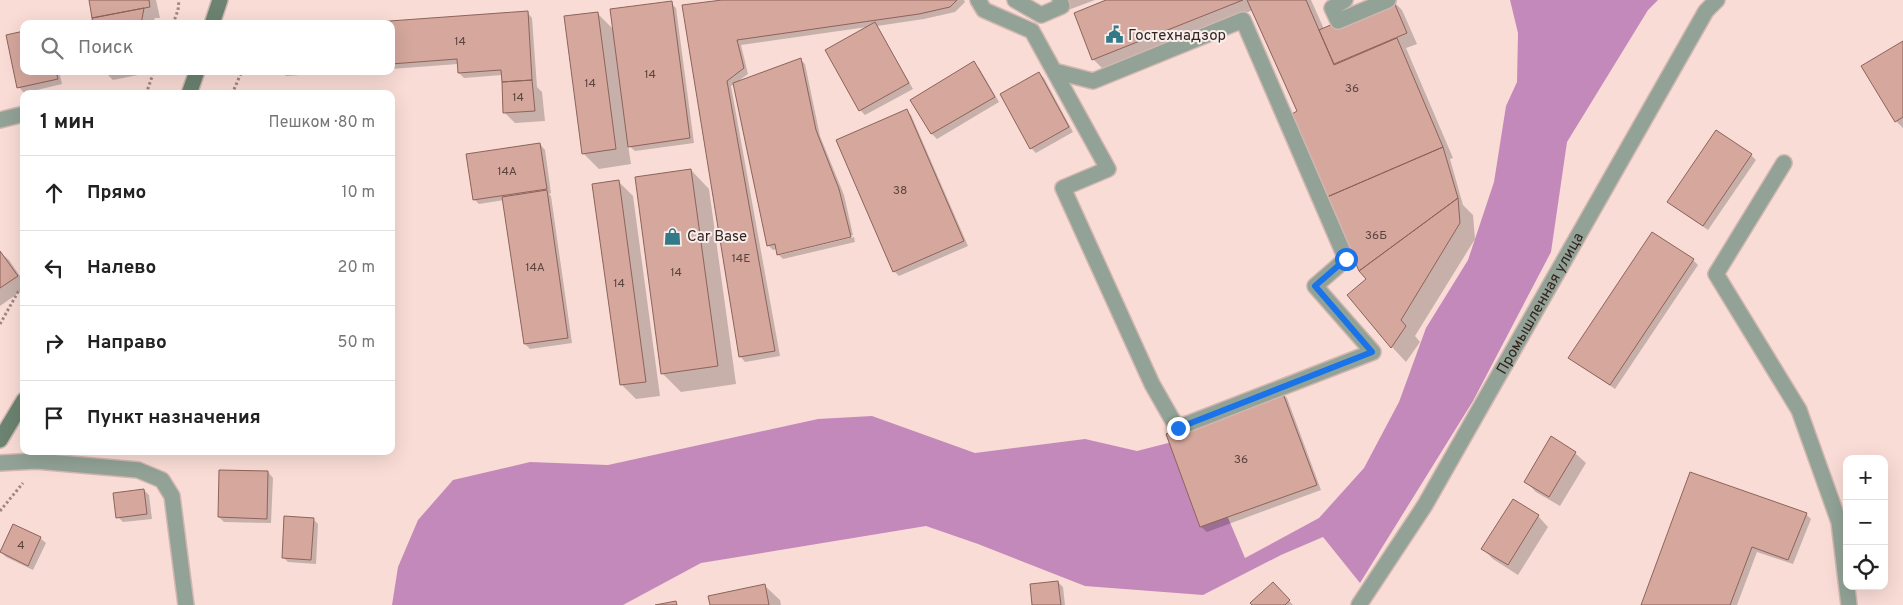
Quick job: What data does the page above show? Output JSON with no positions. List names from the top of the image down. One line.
{"streets":{"street":["Промышленная улица"]},"places":{"public building":["Гостехнадзор"],"shop":["Car Base"]},"house_numbers":["14","14","14","36","14","14А","38","36Б","14Е","14А","14","14","36","4"],"page":{"search":"Поиск","heading":["1 мин","Пешком · 80 m"],"list":[["Прямо","10 m"],["Налево","20 m"],["Направо","50 m"],"Пункт назначения"],"map_buttons":["+","−"]}}
